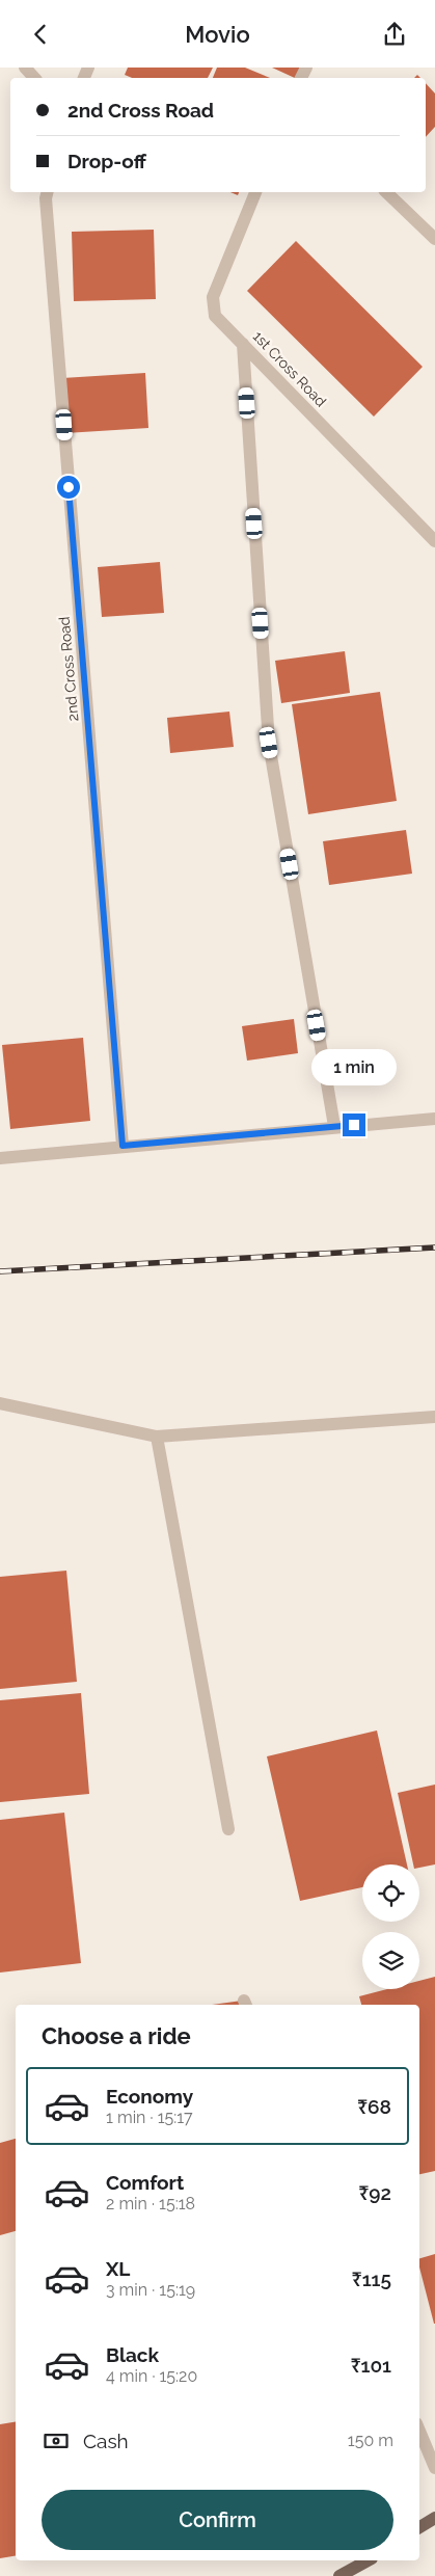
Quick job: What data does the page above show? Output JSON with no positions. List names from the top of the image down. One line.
{"streets":{"street":["1st Cross Road","2nd Cross Road"]},"page":{"header":"Movio","banner":["2nd Cross Road","Drop-off"],"bubble":"1 min","heading":"Choose a ride","list":[{"name":"Economy","note":"1 min · 15:17","value":"₹68"},{"name":"Comfort","note":"2 min · 15:18","value":"₹92"},{"name":"XL","note":"3 min · 15:19","value":"₹115"},{"name":"Black","note":"4 min · 15:20","value":"₹101"}],"pay":["Cash","150 m"],"buttons":"Confirm"}}
